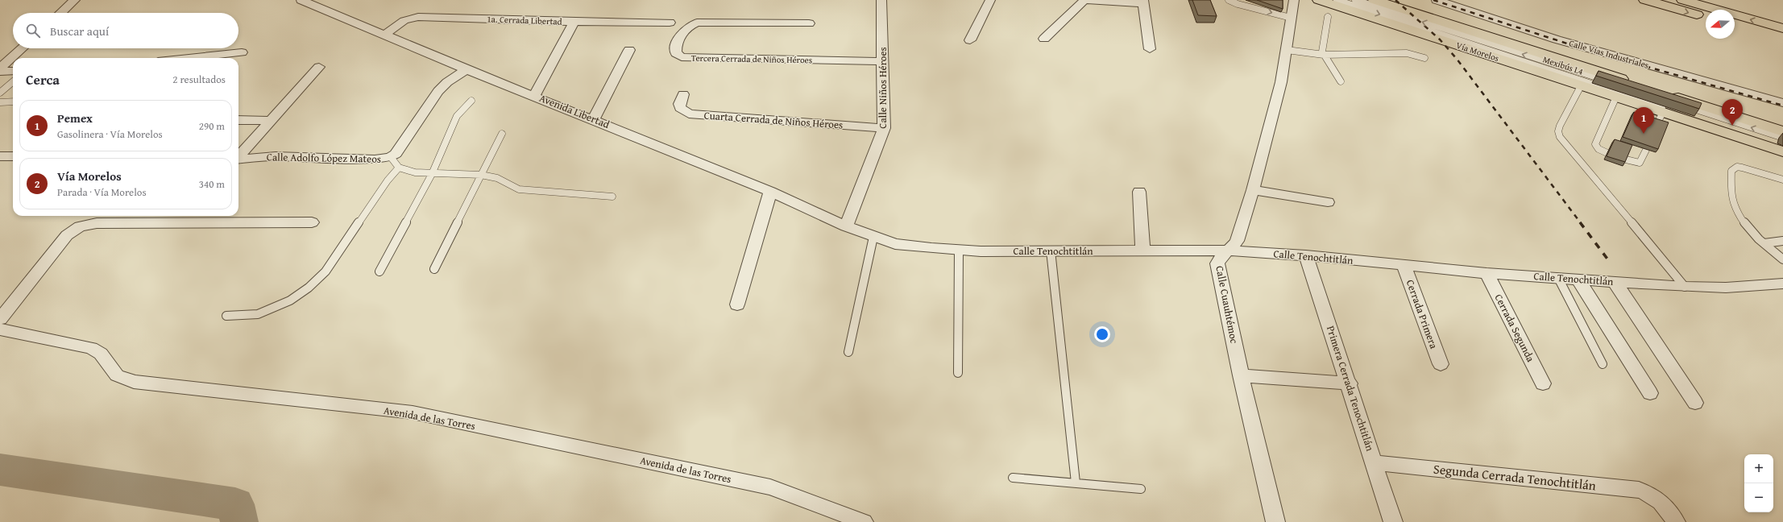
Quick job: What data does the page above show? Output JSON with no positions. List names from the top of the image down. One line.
{"streets":{"main road":["Vía Morelos"],"street":["1a. Cerrada Libertad","Calle Vías Industriales","Tercera Cerrada de Niños Héroes","Calle Niños Héroes","Avenida Libertad","Cuarta Cerrada de Niños Héroes","Calle Adolfo López Mateos","Calle Tenochtitlán","Calle Cuauhtémoc","Cerrada Primera","Cerrada Segunda","Primera Cerrada Tenochtitlán","Avenida de las Torres","Segunda Cerrada Tenochtitlán"],"lane":["Mexibús L4"]},"crossings":[["1a. Cerrada Libertad","Avenida Libertad"],["Vía Morelos","Mexibús L4"],["Tercera Cerrada de Niños Héroes","Calle Niños Héroes"],["Calle Niños Héroes","Avenida Libertad"],["Calle Niños Héroes","Cuarta Cerrada de Niños Héroes"],["Calle Niños Héroes","Calle Tenochtitlán"],["Avenida Libertad","Calle Adolfo López Mateos"],["Avenida Libertad","Calle Tenochtitlán"],["Calle Tenochtitlán","Calle Cuauhtémoc"],["Calle Tenochtitlán","Cerrada Primera"],["Calle Tenochtitlán","Cerrada Segunda"],["Calle Tenochtitlán","Primera Cerrada Tenochtitlán"],["Primera Cerrada Tenochtitlán","Segunda Cerrada Tenochtitlán"]],"north":"left","page":{"search":"Buscar aquí","heading":["Cerca","2 resultados"],"pins":["2","1"],"list":[{"mark":"1","name":"Pemex","note":"Gasolinera · Vía Morelos","value":"290 m"},{"mark":"2","name":"Vía Morelos","note":"Parada · Vía Morelos","value":"340 m"}],"map_buttons":["+","−"]}}
